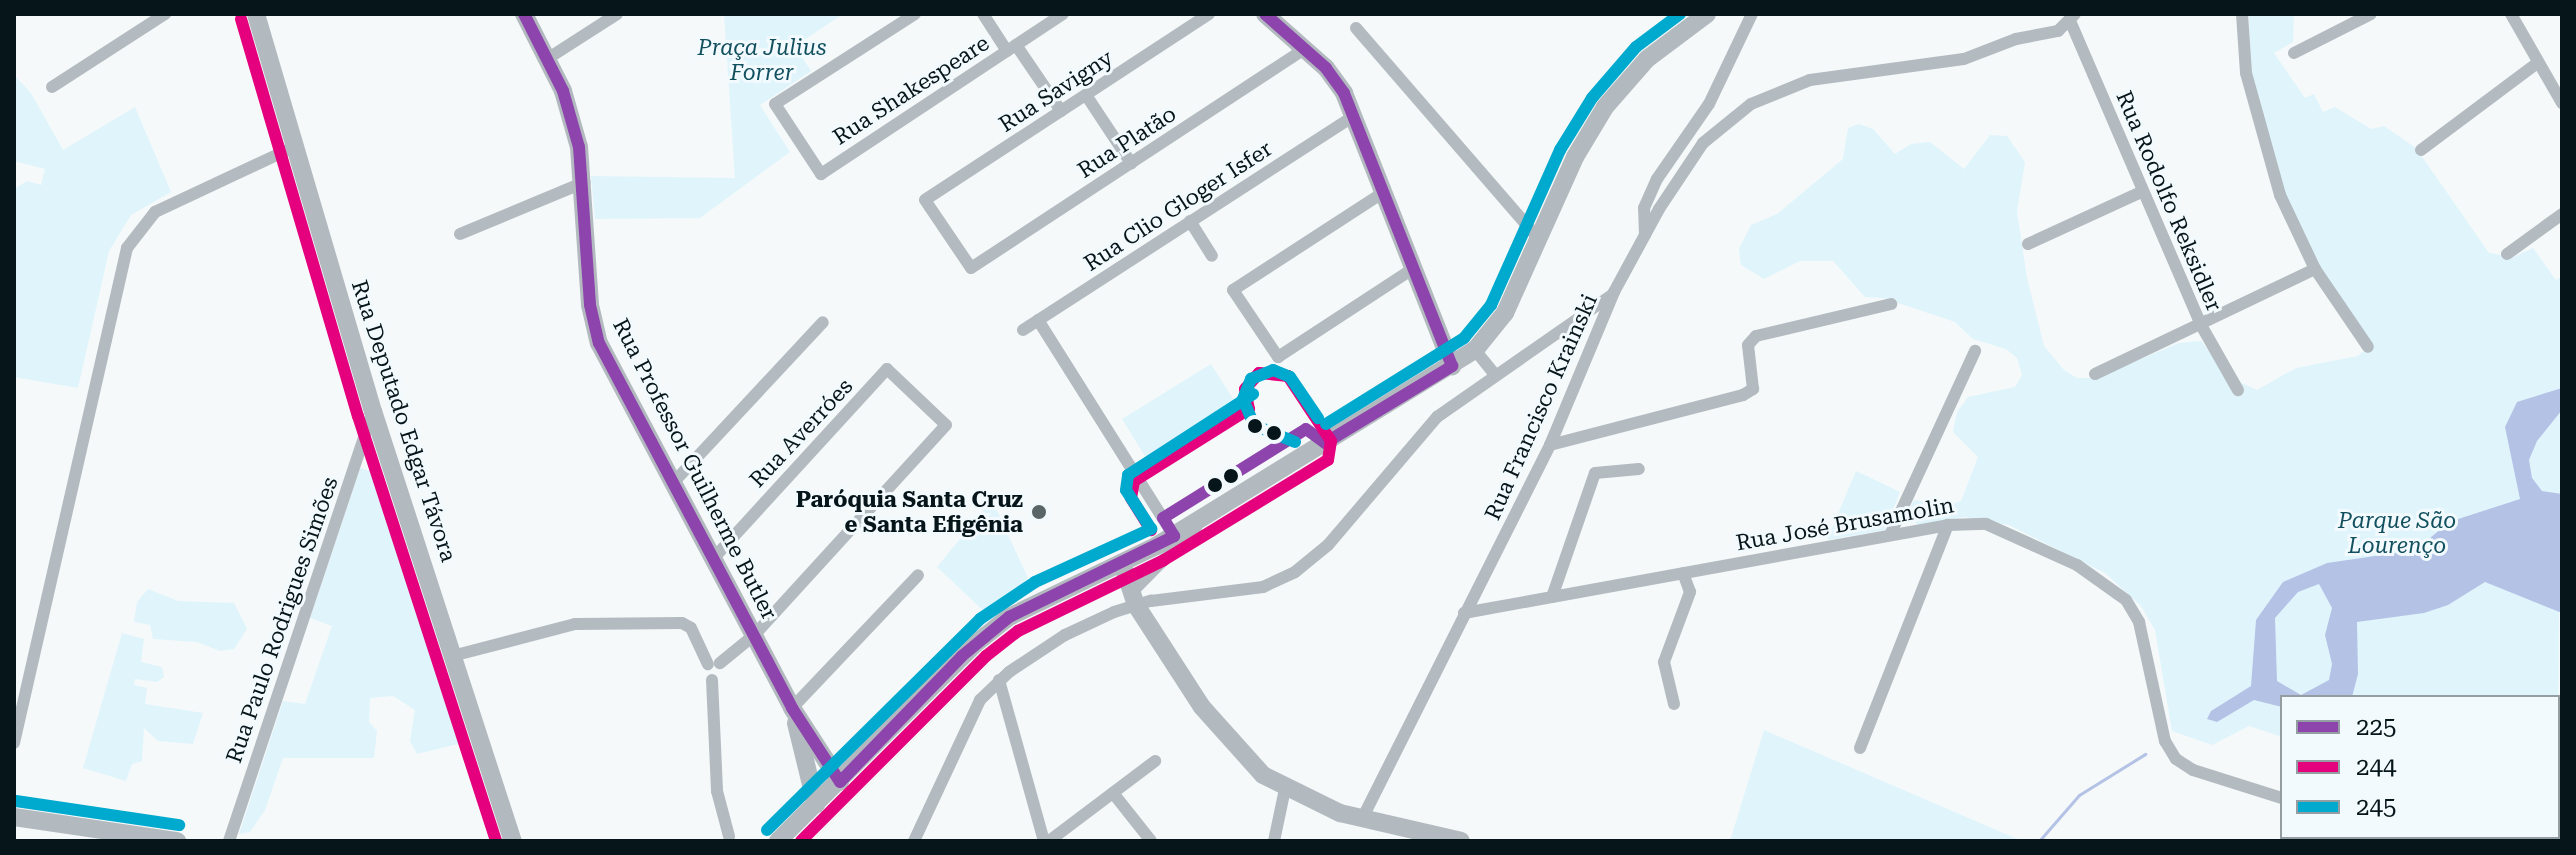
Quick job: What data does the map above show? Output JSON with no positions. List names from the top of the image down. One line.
{"streets":{"main road":["Rua Deputado Edgar Távora","Rua Professor Guilherme Butler"],"street":["Rua Shakespeare","Rua Savigny","Rua Platão","Rua Rodolfo Reksidler","Rua Clio Gloger Isfer","Rua Francisco Krainski","Rua Averróes","Rua José Brusamolin","Rua Paulo Rodrigues Simões"]},"crossings":[["Rua Savigny","Rua Platão"],["Rua Francisco Krainski","Rua José Brusamolin"],["Rua Deputado Edgar Távora","Rua Paulo Rodrigues Simões"],["Rua Averróes","Rua Professor Guilherme Butler"]],"parks":["Praça Julius Forrer","Parque São Lourenço"],"places":["Paróquia Santa Cruz e Santa Efigênia"],"lines":["transit line 225","transit line 245","transit line 244"],"legend":["225","244","245"]}
